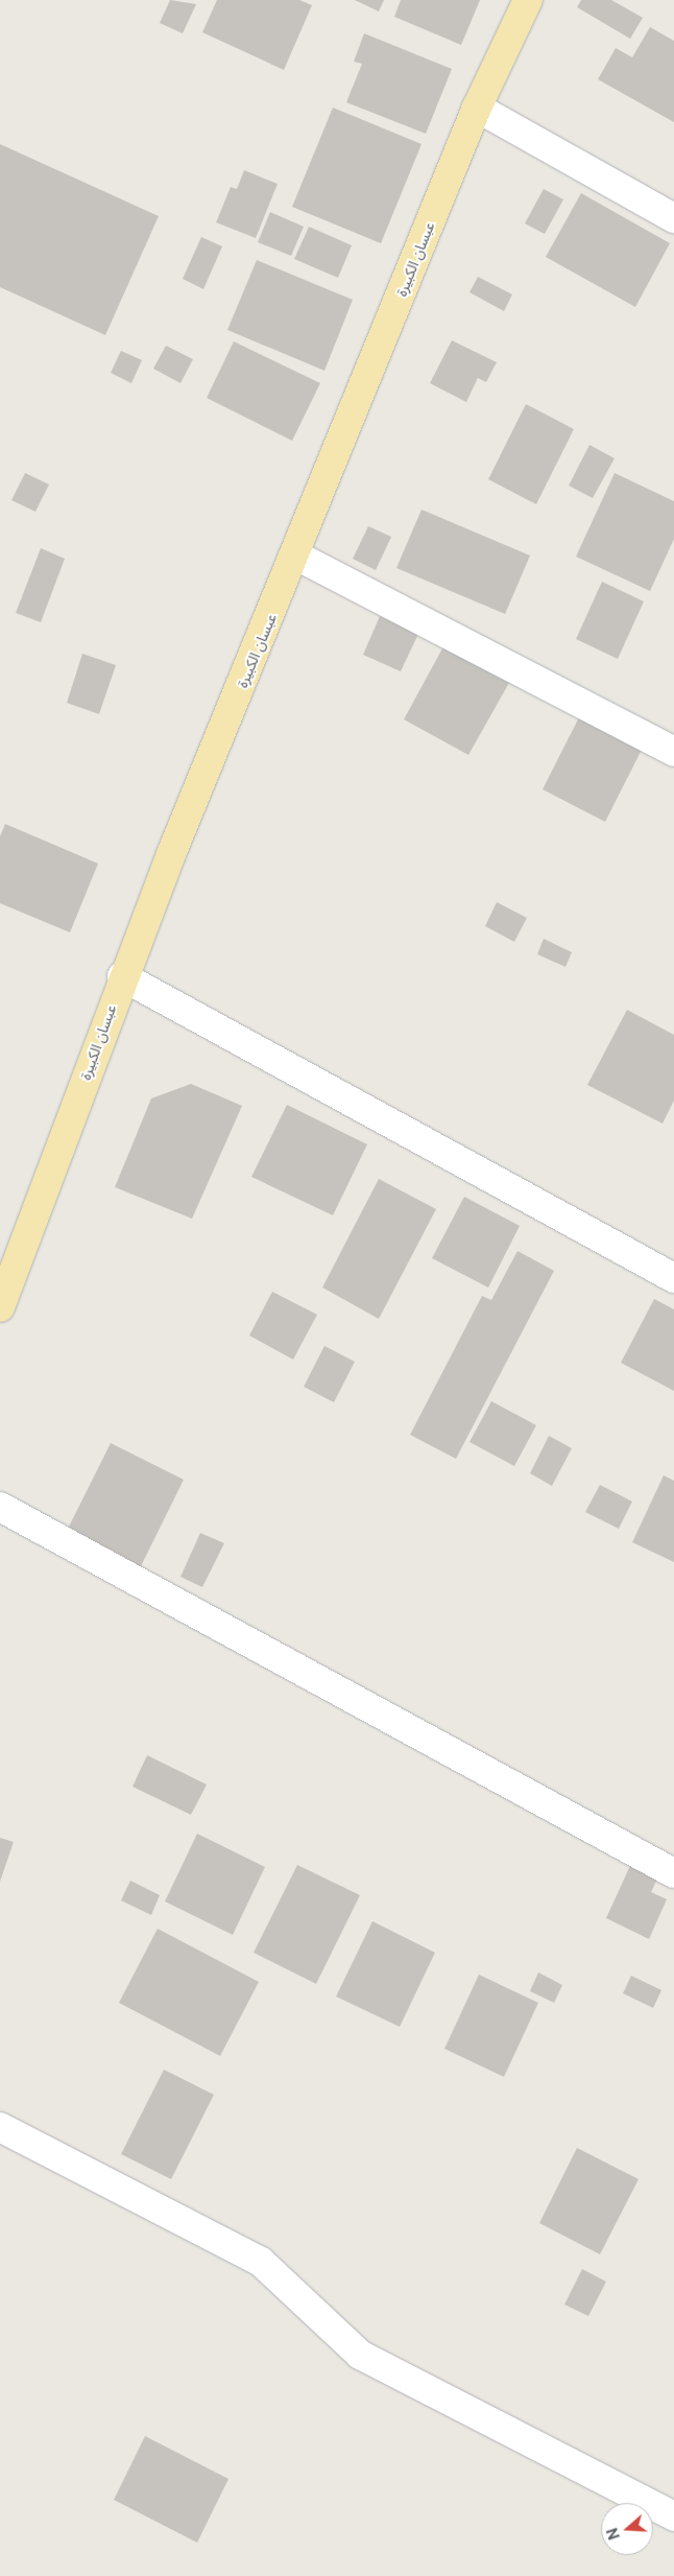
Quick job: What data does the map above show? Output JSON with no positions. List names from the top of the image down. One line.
{"streets":{"main road":["عبسان الكبيرة"]},"north":"left"}
